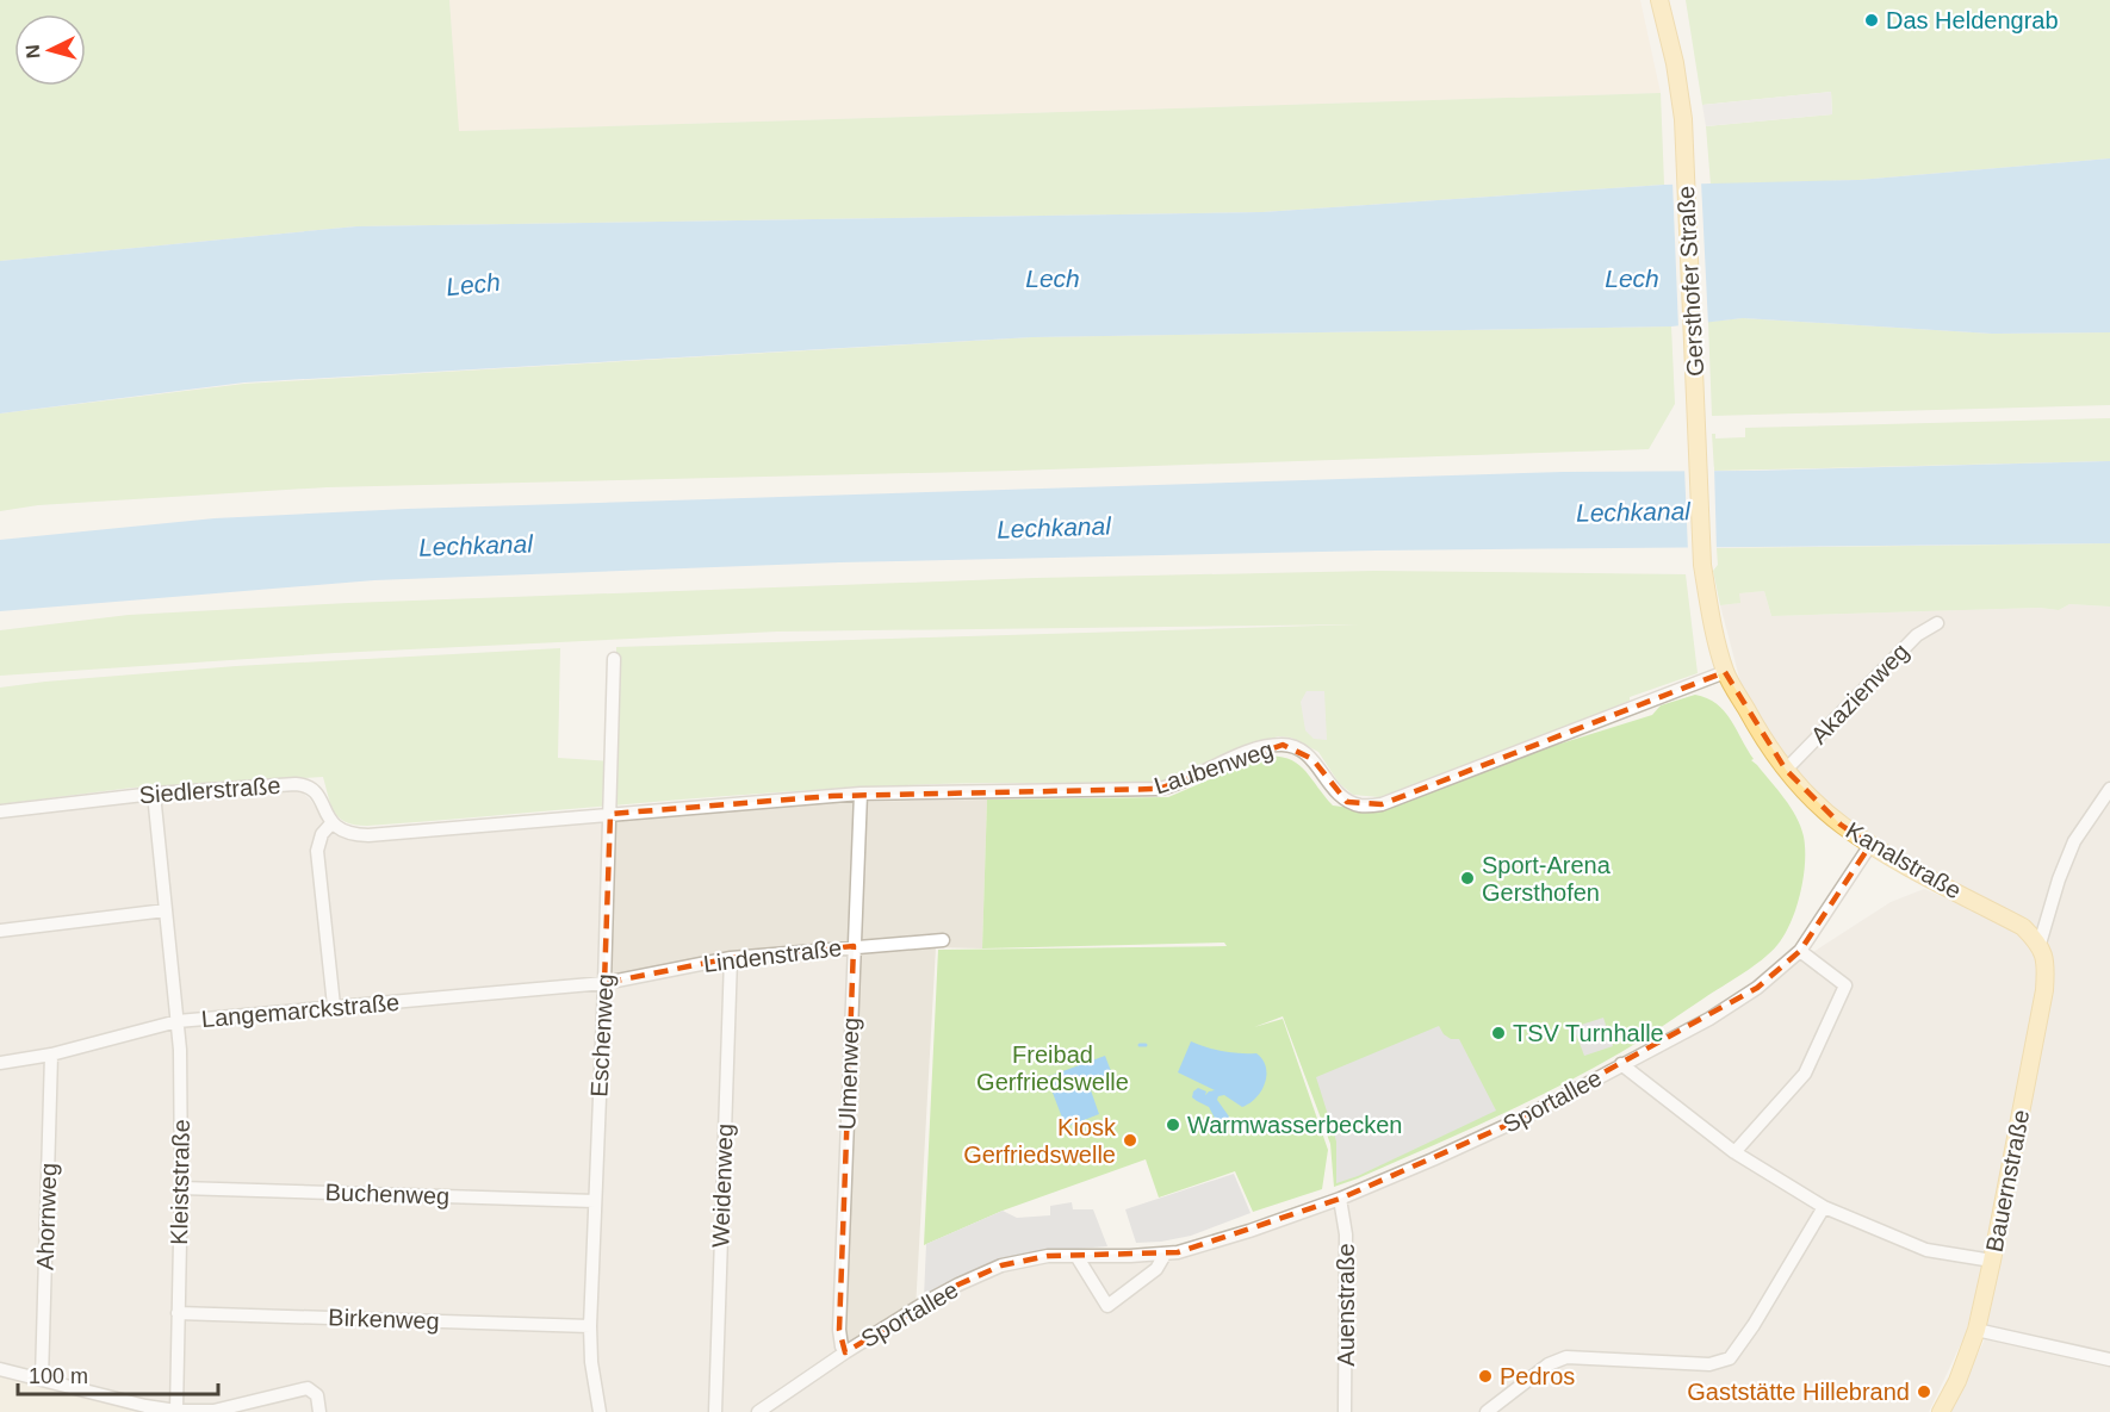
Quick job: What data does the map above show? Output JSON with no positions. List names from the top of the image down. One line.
{"streets":{"main road":["Gersthofer Straße","Kanalstraße","Bauernstraße"],"street":["Akazienweg","Laubenweg","Siedlerstraße","Lindenstraße","Langemarckstraße","Eschenweg","Ulmenweg","Sportallee","Kleiststraße","Weidenweg","Buchenweg","Ahornweg","Auenstraße","Birkenweg"]},"crossings":[["Gersthofer Straße","Kanalstraße"],["Akazienweg","Kanalstraße"],["Laubenweg","Kanalstraße"],["Laubenweg","Eschenweg"],["Laubenweg","Ulmenweg"],["Siedlerstraße","Kleiststraße"],["Kanalstraße","Sportallee"],["Kanalstraße","Bauernstraße"],["Lindenstraße","Langemarckstraße"],["Lindenstraße","Eschenweg"],["Lindenstraße","Ulmenweg"],["Lindenstraße","Weidenweg"],["Langemarckstraße","Eschenweg"],["Langemarckstraße","Kleiststraße"],["Langemarckstraße","Ahornweg"],["Eschenweg","Buchenweg"],["Eschenweg","Birkenweg"],["Ulmenweg","Sportallee"],["Sportallee","Auenstraße"],["Kleiststraße","Buchenweg"],["Kleiststraße","Birkenweg"]],"water":["Lech","Lechkanal"],"parks":["Freibad Gerfriedswelle"],"places":["Das Heldengrab","Sport-Arena Gersthofen","TSV Turnhalle","Warmwasserbecken","Kiosk Gerfriedswelle","Pedros","Gaststätte Hillebrand"],"scale_bar":"100 m","north":"left"}
